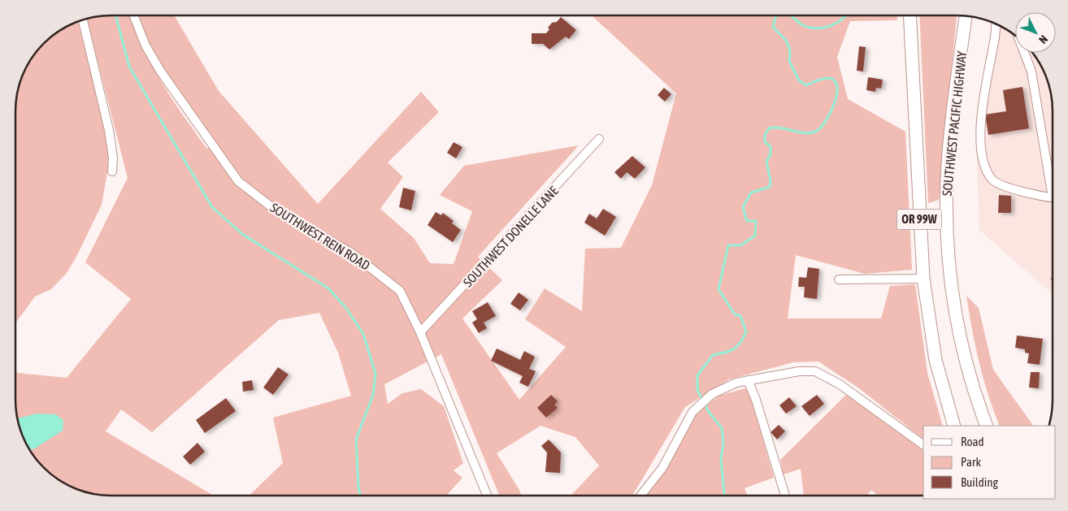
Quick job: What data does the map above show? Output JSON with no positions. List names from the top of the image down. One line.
{"streets":{"highway":["SOUTHWEST PACIFIC HIGHWAY","OR 99W"],"street":["SOUTHWEST REIN ROAD","SOUTHWEST DONELLE LANE"]},"crossings":[["SOUTHWEST REIN ROAD","SOUTHWEST DONELLE LANE"]],"legend":["Road","Park","Building"],"north":"bottom right"}
